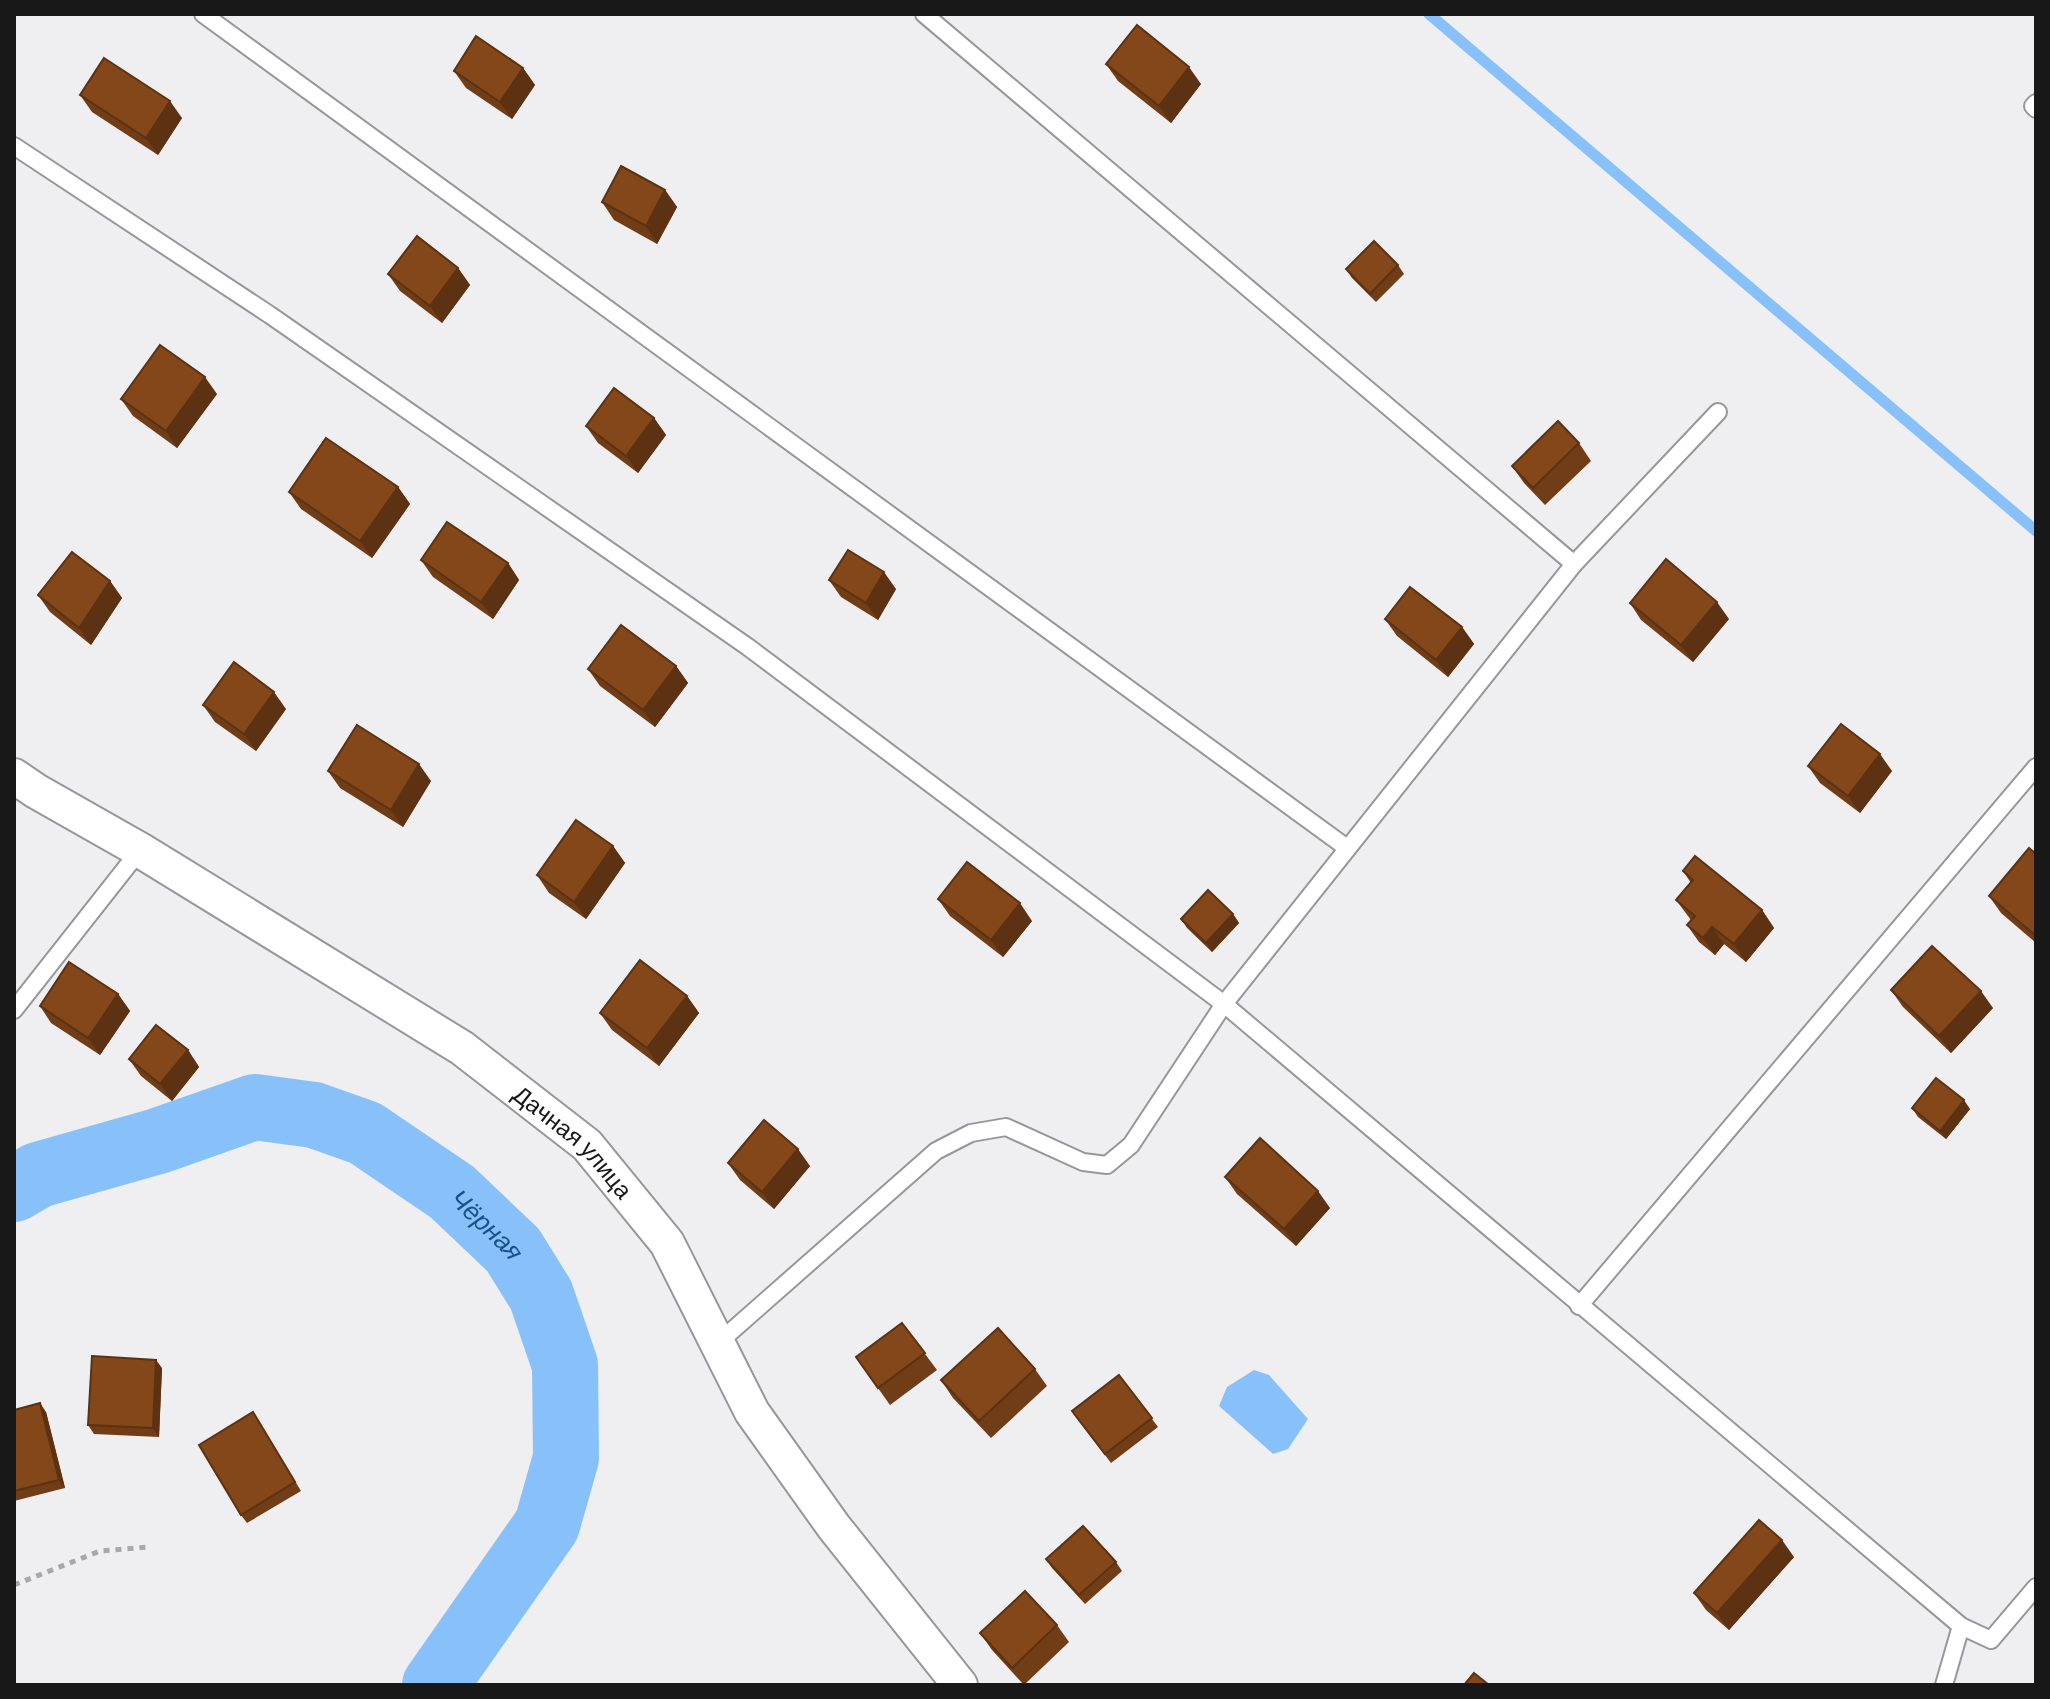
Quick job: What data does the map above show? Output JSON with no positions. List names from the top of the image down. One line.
{"streets":{"street":["Дачная улица"]},"water":["Чёрная"]}
